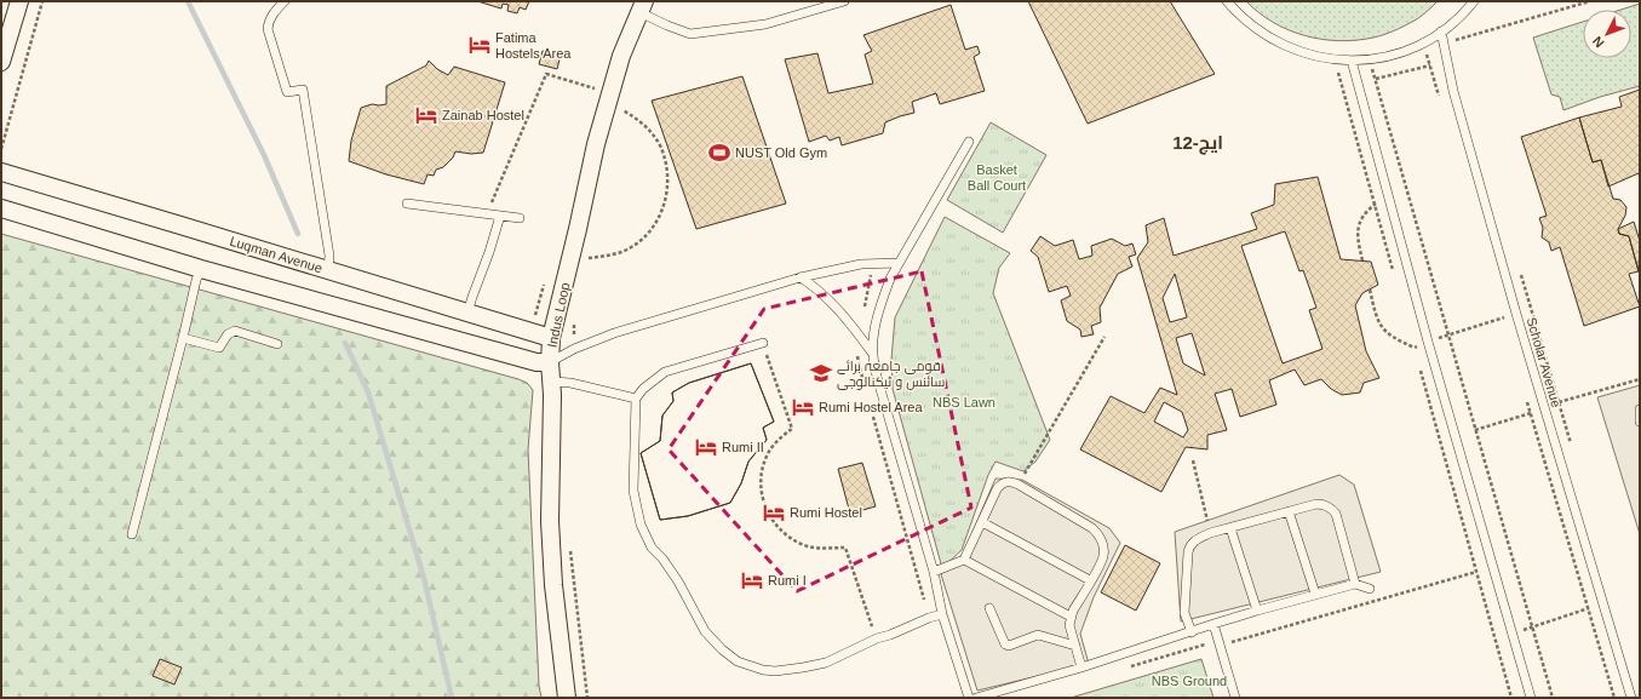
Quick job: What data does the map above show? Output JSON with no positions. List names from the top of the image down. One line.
{"streets":{"street":["Luqman Avenue","Indus Loop"],"lane":["Scholar Avenue"]},"crossings":[["Luqman Avenue","Indus Loop"]],"districts":["ایچ-12"],"parks":["Basket Ball Court","NBS Lawn","NBS Ground"],"places":{"hotel":["Fatima Hostels Area","Zainab Hostel","Rumi Hostel Area","Rumi II","Rumi Hostel","Rumi I"],"sports":["NUST Old Gym"],"school or university":["قومی جامعہ برائے سائنس و ٹیکنالوجی"]},"north":"bottom left"}
